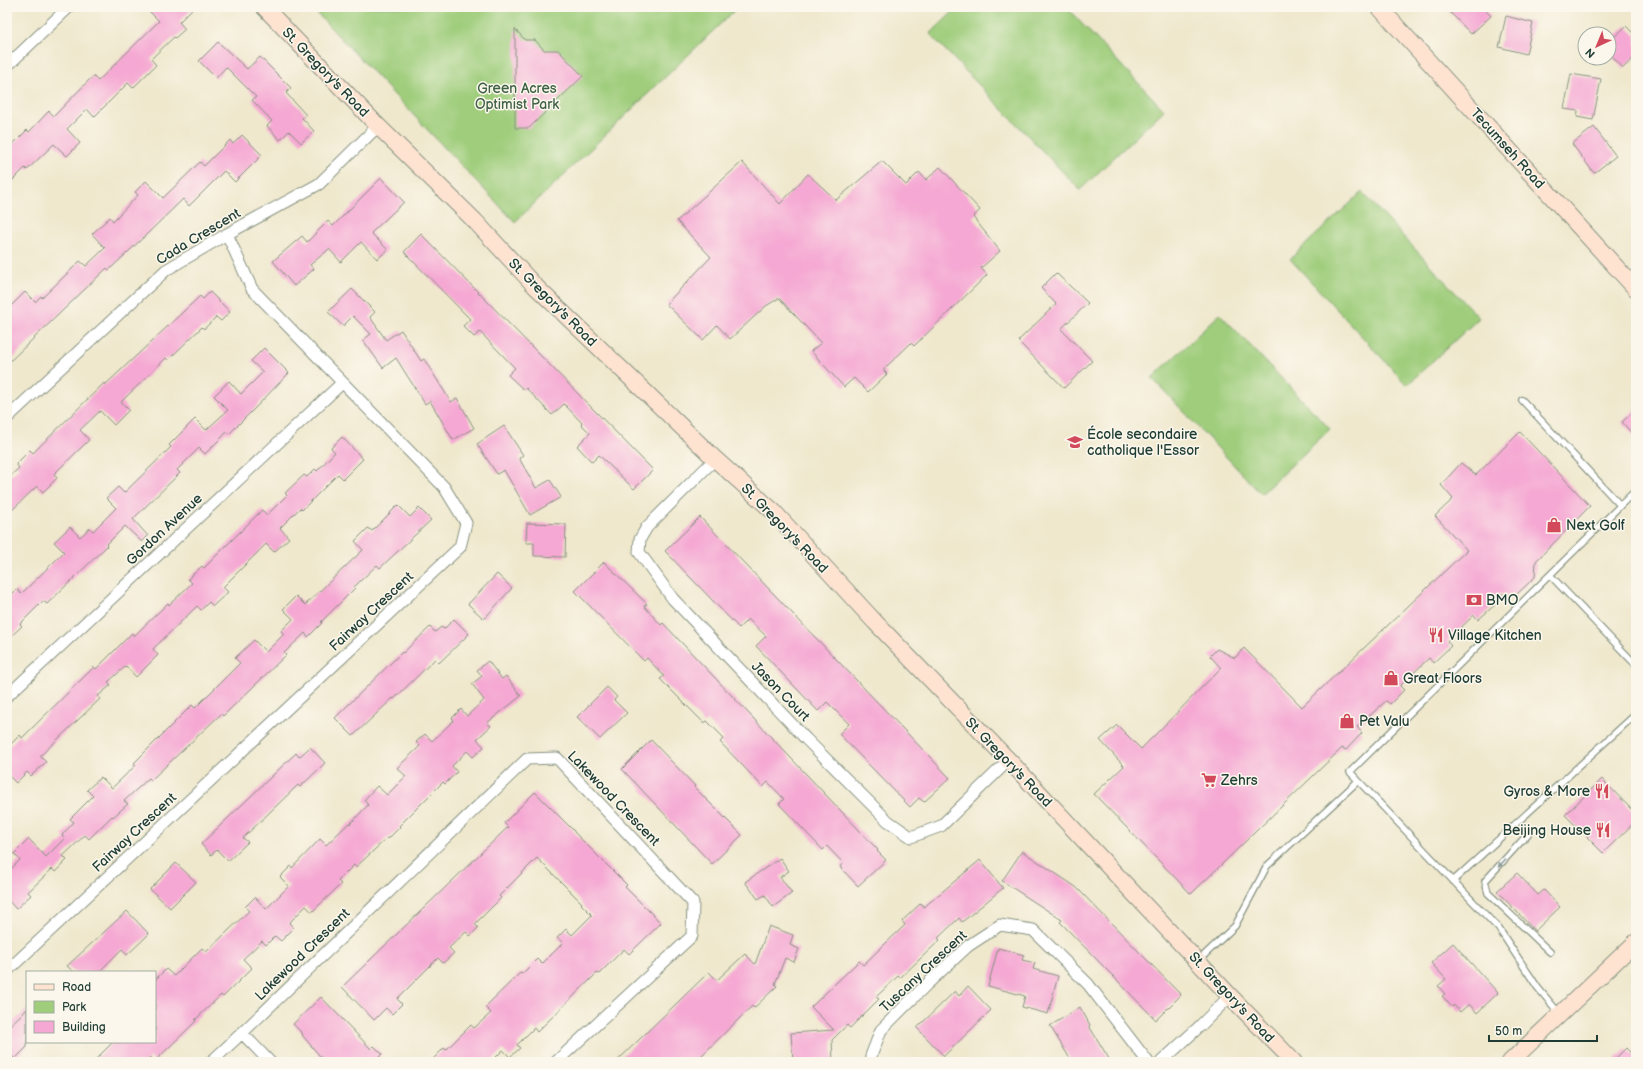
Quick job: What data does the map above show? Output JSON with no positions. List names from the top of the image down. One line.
{"streets":{"street":["St. Gregory's Road","Tecumseh Road","Cada Crescent","Gordon Avenue","Fairway Crescent","Jason Court","Lakewood Crescent","Tuscany Crescent"]},"crossings":[["St. Gregory's Road","Cada Crescent"],["St. Gregory's Road","Jason Court"],["Cada Crescent","Fairway Crescent"],["Gordon Avenue","Fairway Crescent"]],"parks":["Green Acres Optimist Park"],"places":{"school or university":["École secondaire catholique l'Essor"],"shop":["Next Golf","Great Floors","Pet Valu"],"bank":["BMO"],"restaurant":["Village Kitchen","Gyros & More","Beijing House"],"supermarket":["Zehrs"]},"legend":["Road","Park","Building"],"scale_bar":"50 m","north":"bottom left"}
